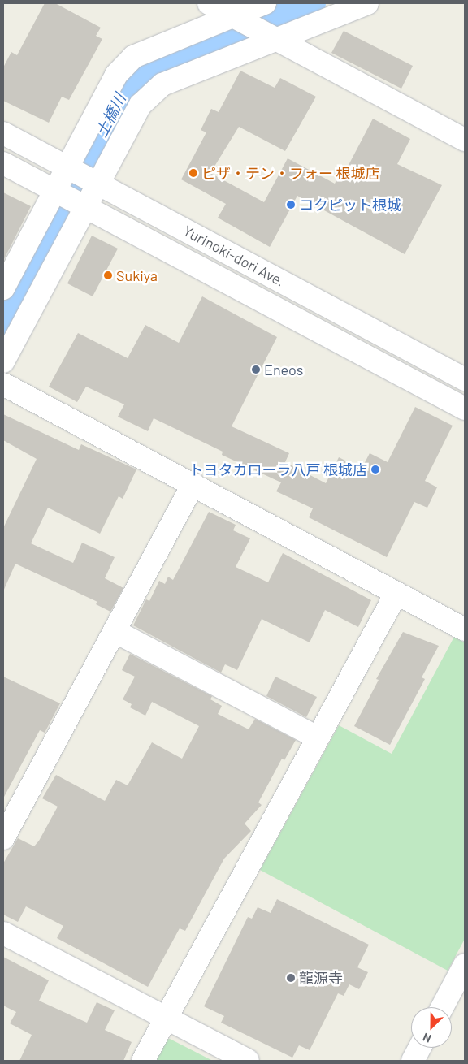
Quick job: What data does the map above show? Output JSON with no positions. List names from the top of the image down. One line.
{"streets":{"street":["Yurinoki-dori Ave."]},"water":["土橋川"],"places":["ピザ・テン・フォー 根城店","コクピット根城","Sukiya","Eneos","トヨタカローラ八戸 根城店","龍源寺"],"north":"bottom left"}
